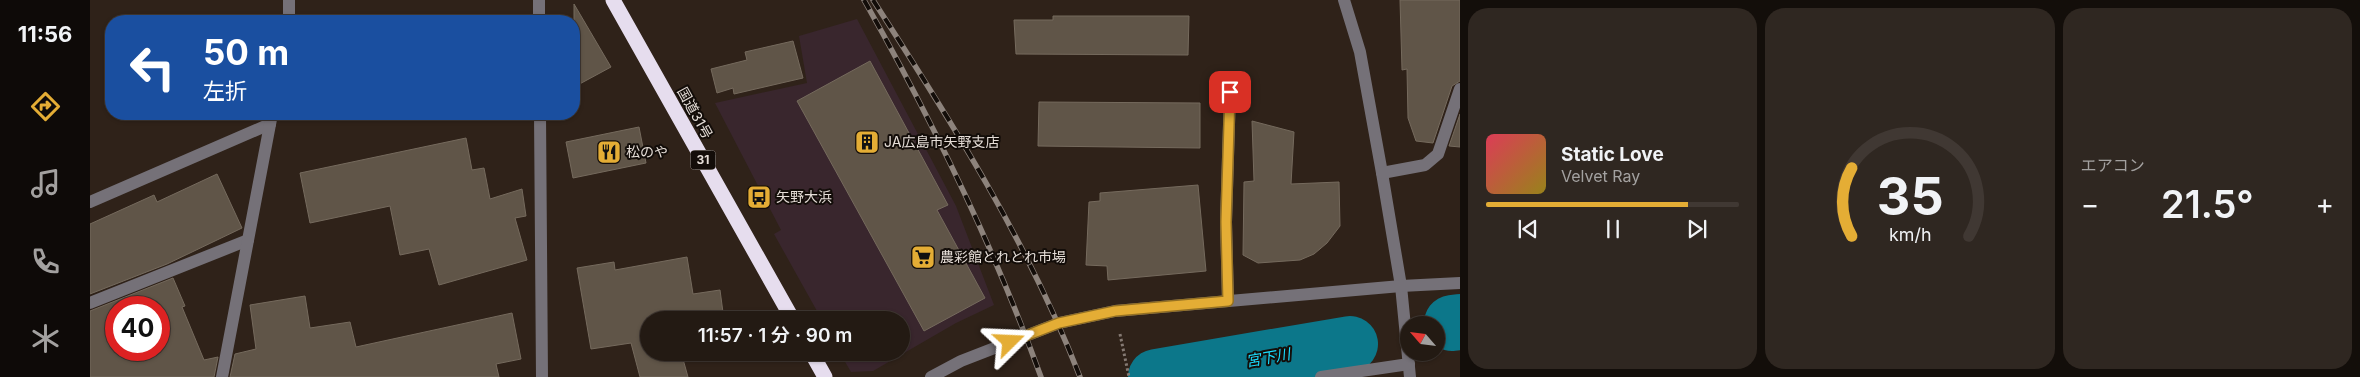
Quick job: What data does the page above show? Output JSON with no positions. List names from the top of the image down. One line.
{"streets":{"highway":["国道31号","31"]},"water":["宮下川"],"places":{"building":["JA広島市矢野支店"],"restaurant":["松のや"],"bus stop":["矢野大浜"],"supermarket":["農彩館とれとれ市場"]},"north":"top left","page":{"tabs":"11:56","tile":"エアコン","turn":["50 m","左折"],"song":["Static Love","Velvet Ray"],"heat":["−","21.5°","+"],"limit":"40","trip":"11:57 · 1 分 · 90 m","gauge":["35","km/h"]}}
